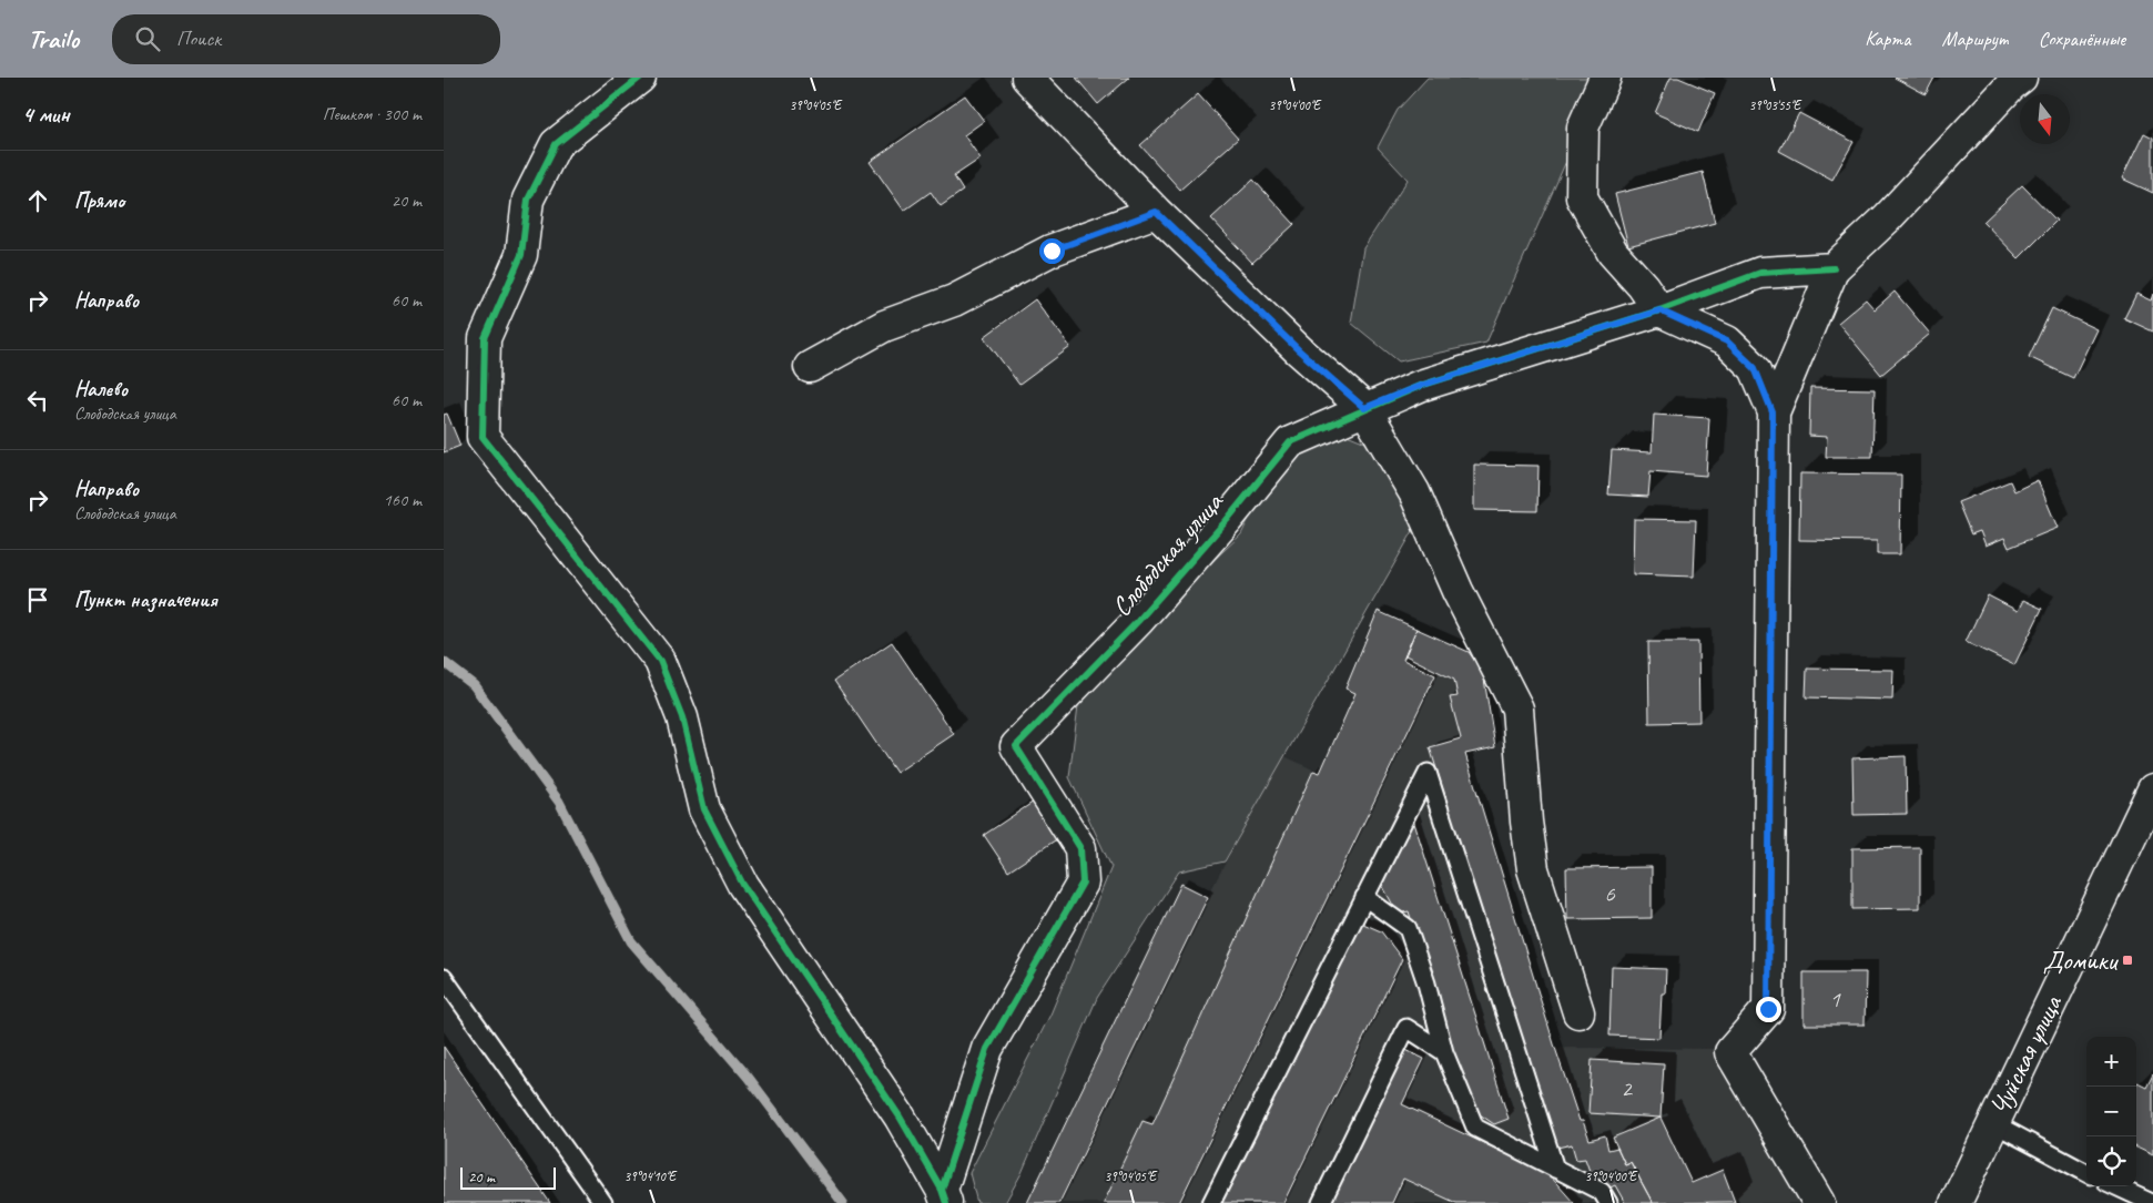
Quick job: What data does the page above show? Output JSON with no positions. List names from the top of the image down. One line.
{"streets":{"street":["Слободская улица","Чуйская улица"]},"places":{"transit":["Домики"]},"house_numbers":["6","1","2"],"scale_bar":"20 m","north":"bottom","page":{"header":"Trailo","search":"Поиск","nav":["Карта","Маршрут","Сохранённые"],"heading":["4 мин","Пешком · 300 m"],"list":[["Прямо","20 m"],["Направо","60 m"],["Налево","Слободская улица","60 m"],["Направо","Слободская улица","160 m"],"Пункт назначения"],"map_buttons":["+","−"],"scale":"20 m"},"coordinates":["39°04'05\"E","39°04'00\"E","39°03'55\"E","39°04'10\"E"]}
